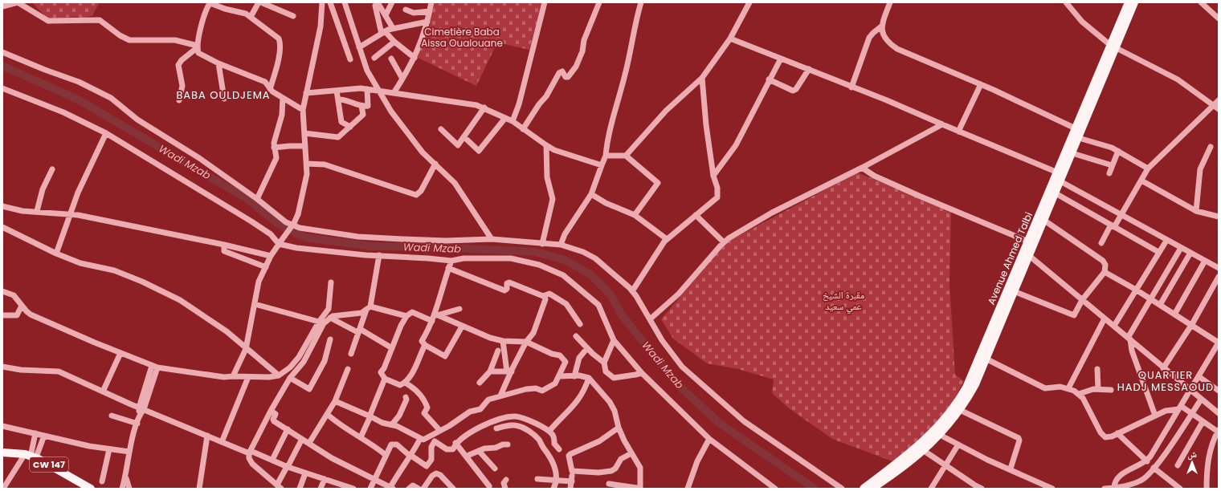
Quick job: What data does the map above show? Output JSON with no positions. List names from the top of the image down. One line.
{"streets":{"main road":["Avenue Ahmed Talbi","CW 147"]},"districts":["BABA OULDJEMA","QUARTIER HADJ MESSAOUD"],"water":["Wadi Mzab"],"parks":["Cimetière Baba Aissa Oualouane","مقبرة الشيخ عمي سعيد"],"north":"top"}
